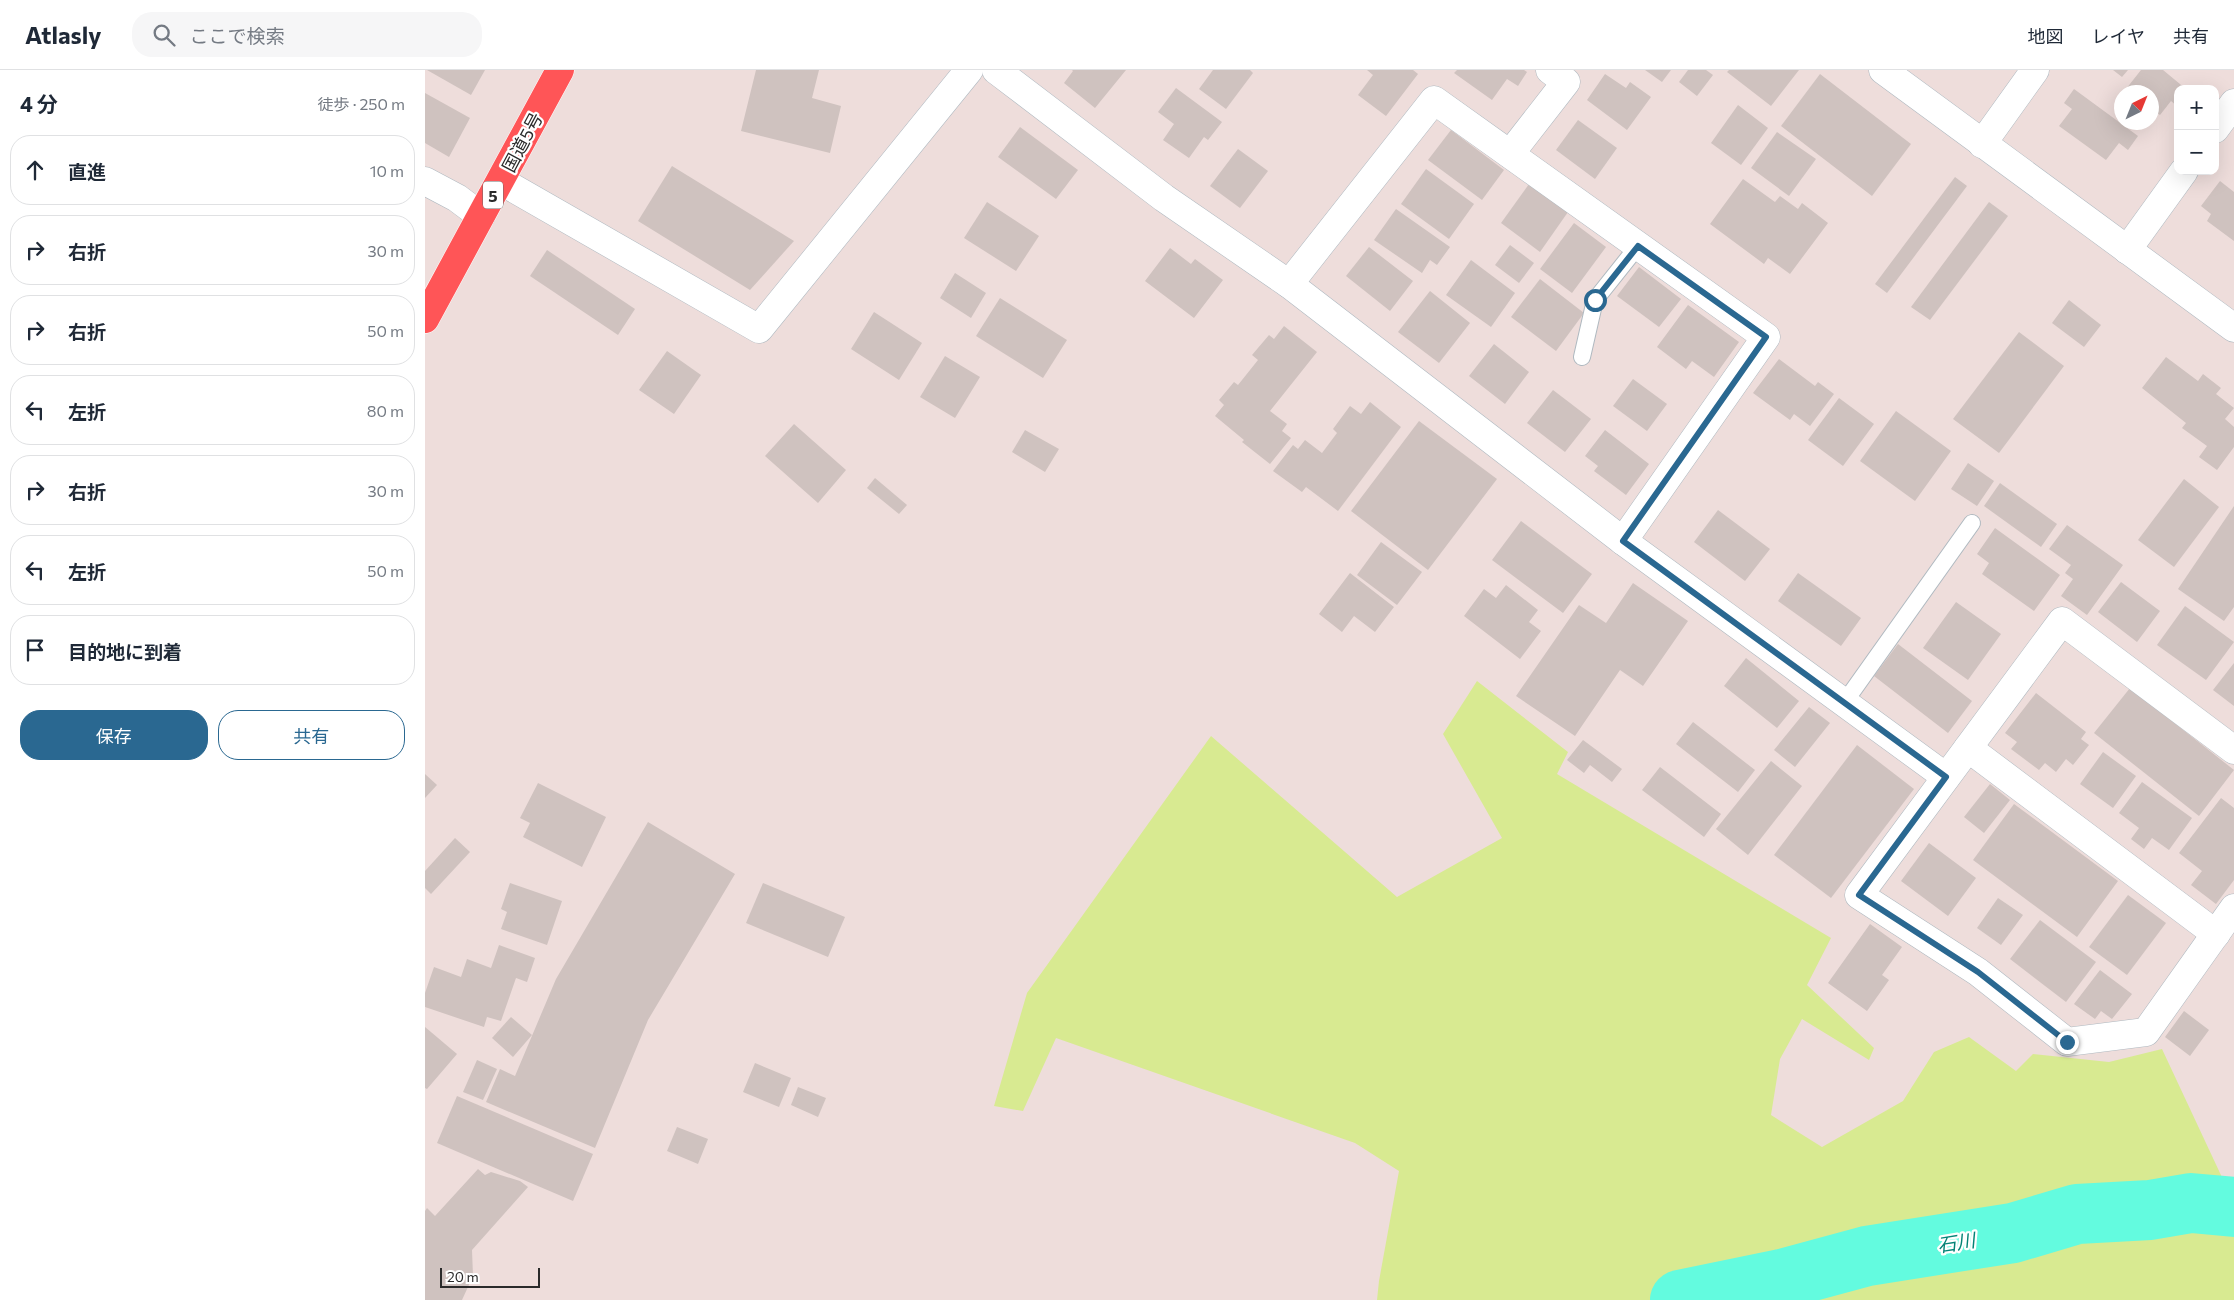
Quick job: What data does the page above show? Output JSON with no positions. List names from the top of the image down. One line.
{"streets":{"highway":["国道5号","5"]},"water":["石川"],"scale_bar":"20 m","north":"top right","page":{"header":"Atlasly","search":"ここで検索","nav":["地図","レイヤ","共有"],"heading":["4 分","徒歩 · 250 m"],"map_buttons":["+","−"],"list":[["直進","10 m"],["右折","30 m"],["右折","50 m"],["左折","80 m"],["右折","30 m"],["左折","50 m"],"目的地に到着"],"buttons":["保存","共有"],"scale":"20 m"}}
